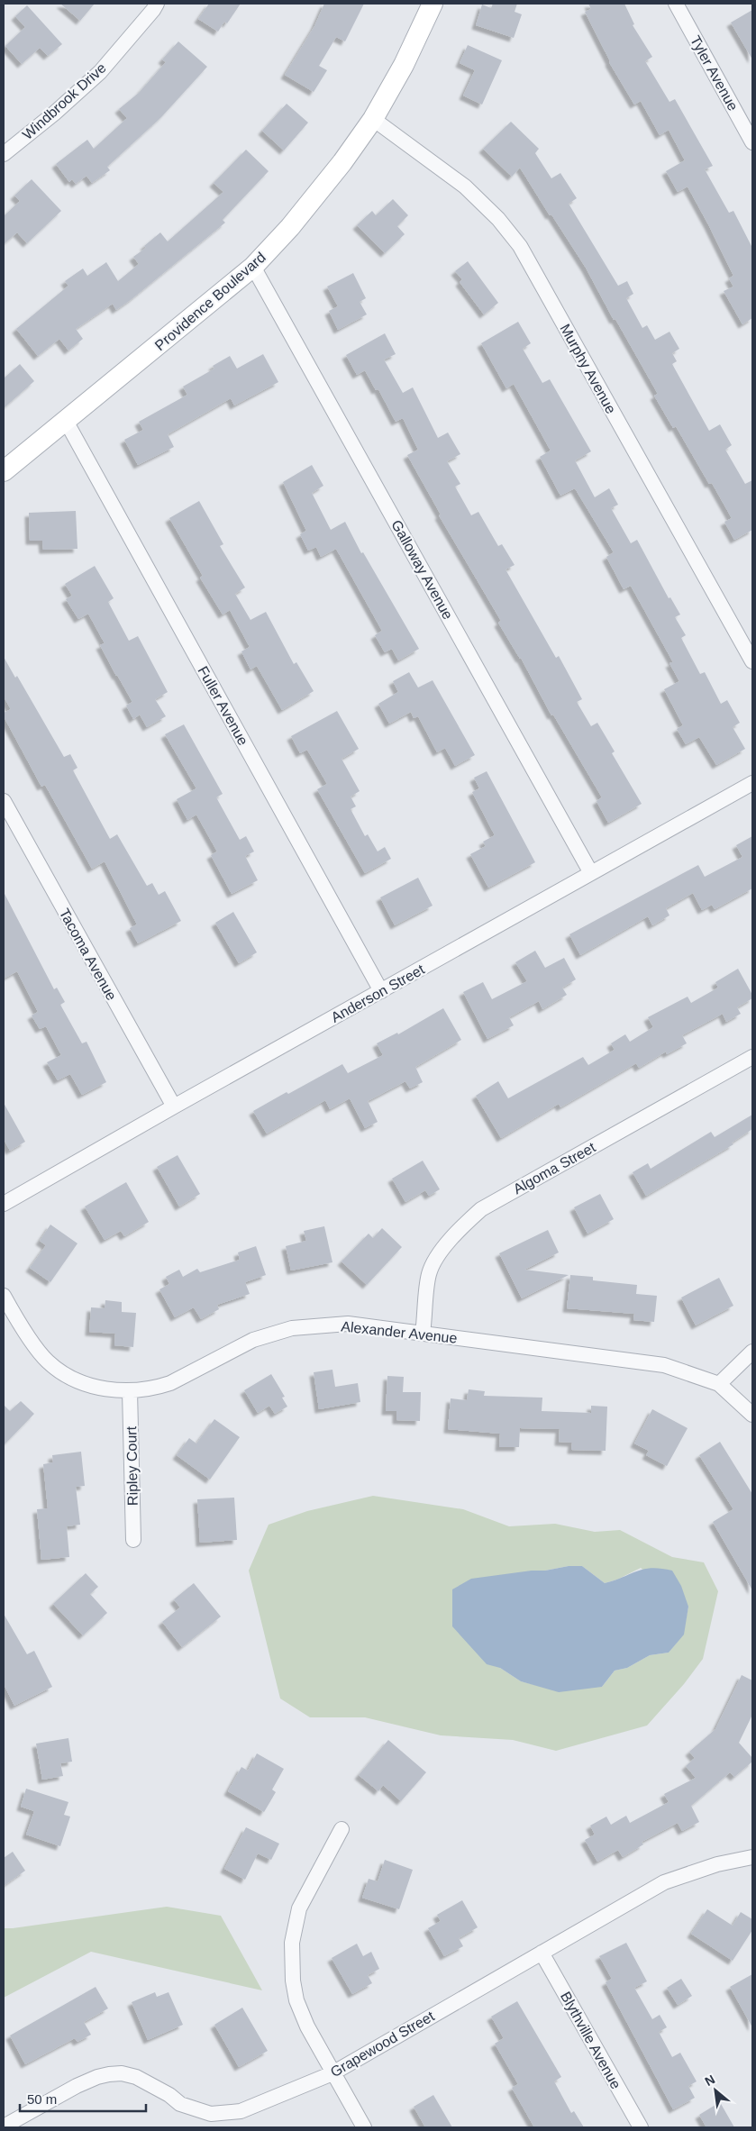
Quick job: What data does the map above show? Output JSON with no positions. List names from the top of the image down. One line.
{"streets":{"main road":["Providence Boulevard"],"street":["Tyler Avenue","Windbrook Drive","Murphy Avenue","Galloway Avenue","Fuller Avenue","Tacoma Avenue","Anderson Street","Algoma Street","Alexander Avenue","Ripley Court","Blythville Avenue","Grapewood Street"]},"crossings":[["Providence Boulevard","Murphy Avenue"],["Providence Boulevard","Galloway Avenue"],["Providence Boulevard","Fuller Avenue"],["Galloway Avenue","Anderson Street"],["Fuller Avenue","Anderson Street"],["Tacoma Avenue","Anderson Street"],["Algoma Street","Alexander Avenue"],["Alexander Avenue","Ripley Court"],["Blythville Avenue","Grapewood Street"]],"scale_bar":"50 m","north":"top left"}
